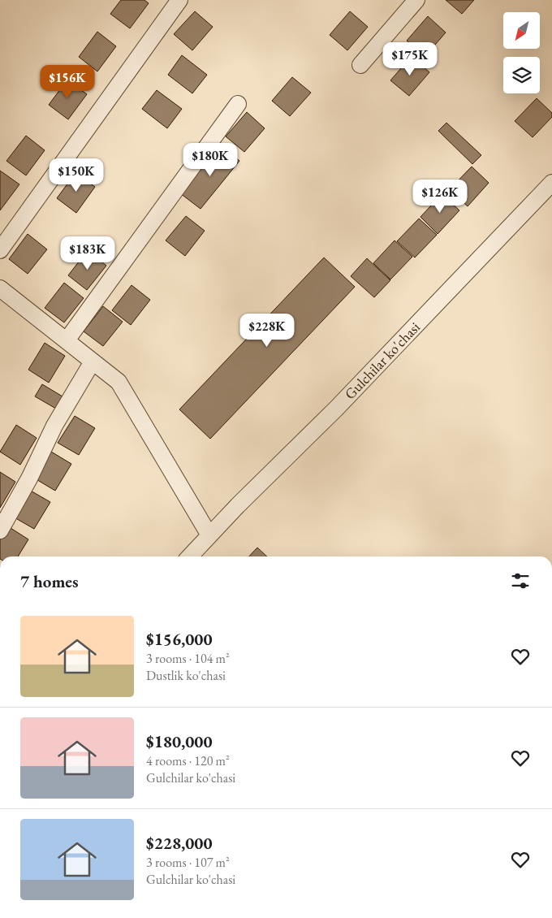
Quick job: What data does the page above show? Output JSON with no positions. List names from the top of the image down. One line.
{"streets":{"street":["Gulchilar ko'chasi"]},"north":"bottom left","page":{"price":["$175K","$156K","$180K","$150K","$126K","$183K","$228K"],"heading":"7 homes","list":[{"name":"$156,000","note":"3 rooms · 104 m² · Dustlik ko'chasi"},{"name":"$180,000","note":"4 rooms · 120 m² · Gulchilar ko'chasi"},{"name":"$228,000","note":"3 rooms · 107 m² · Gulchilar ko'chasi"}]}}
